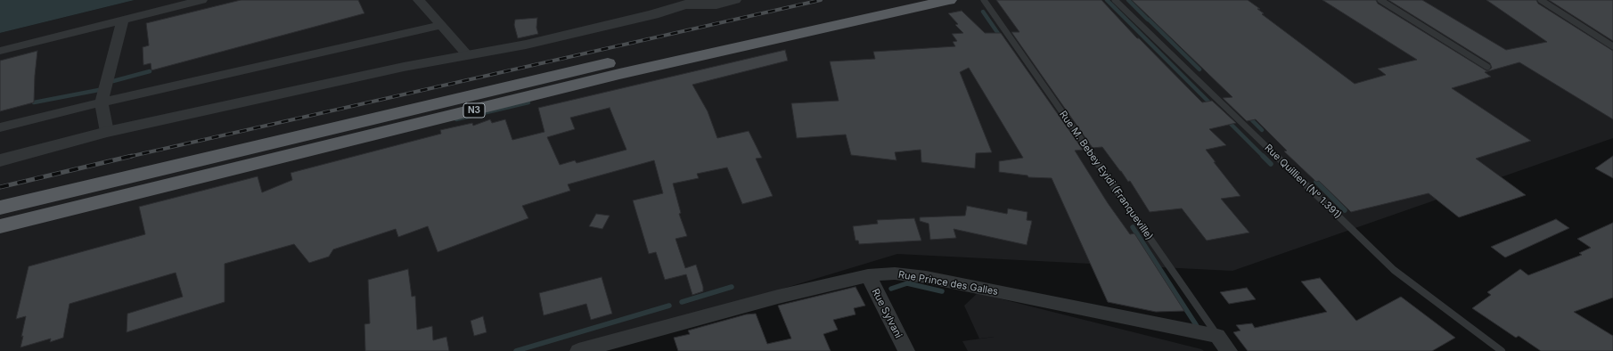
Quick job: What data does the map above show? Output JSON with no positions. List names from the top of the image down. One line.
{"streets":{"highway":["N3"],"street":["Rue M. Bebey Eyidi (Franqueville)","Rue Prince des Galles","Rue Sylvani"],"lane":["Rue Quillien (N° 1.391)"]},"crossings":[["Rue M. Bebey Eyidi (Franqueville)","Rue Prince des Galles"],["Rue Prince des Galles","Rue Sylvani"]]}
